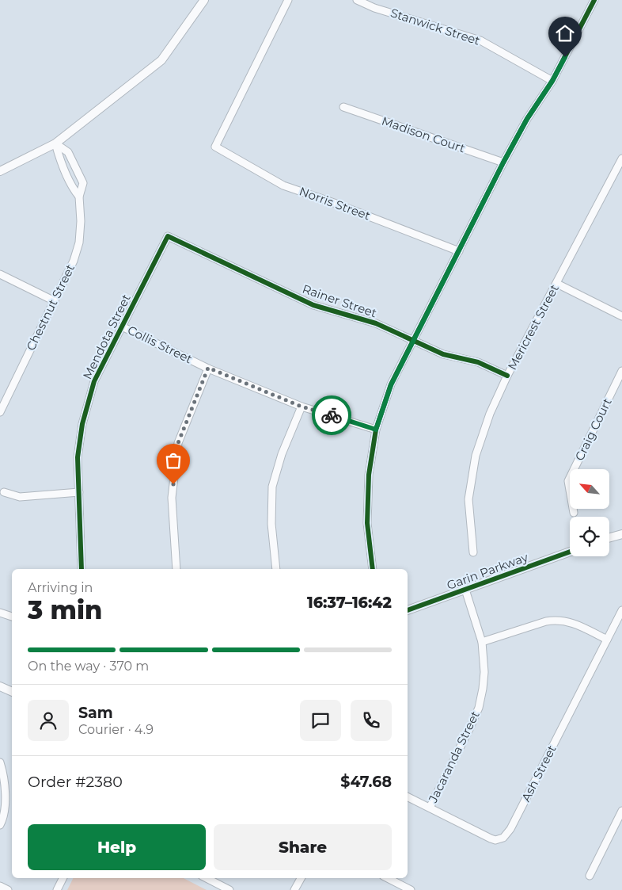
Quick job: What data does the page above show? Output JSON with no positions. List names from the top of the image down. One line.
{"streets":{"street":["Stanwick Street","Madison Court","Norris Street","Rainer Street","Chestnut Street","Mericrest Street","Mendota Street","Collis Street","Craig Court","Garin Parkway","Jacaranda Street","Ash Street"]},"crossings":[["Rainer Street","Mericrest Street"],["Rainer Street","Mendota Street"],["Mendota Street","Collis Street"],["Garin Parkway","Jacaranda Street"],["Jacaranda Street","Ash Street"]],"north":"top left","page":{"heading":["3 min","Arriving in","16:37–16:42"],"panel":["Sam","Courier · 4.9","Order #2380","$47.68"],"bar":"On the way · 370 m","buttons":["Help","Share"]}}
